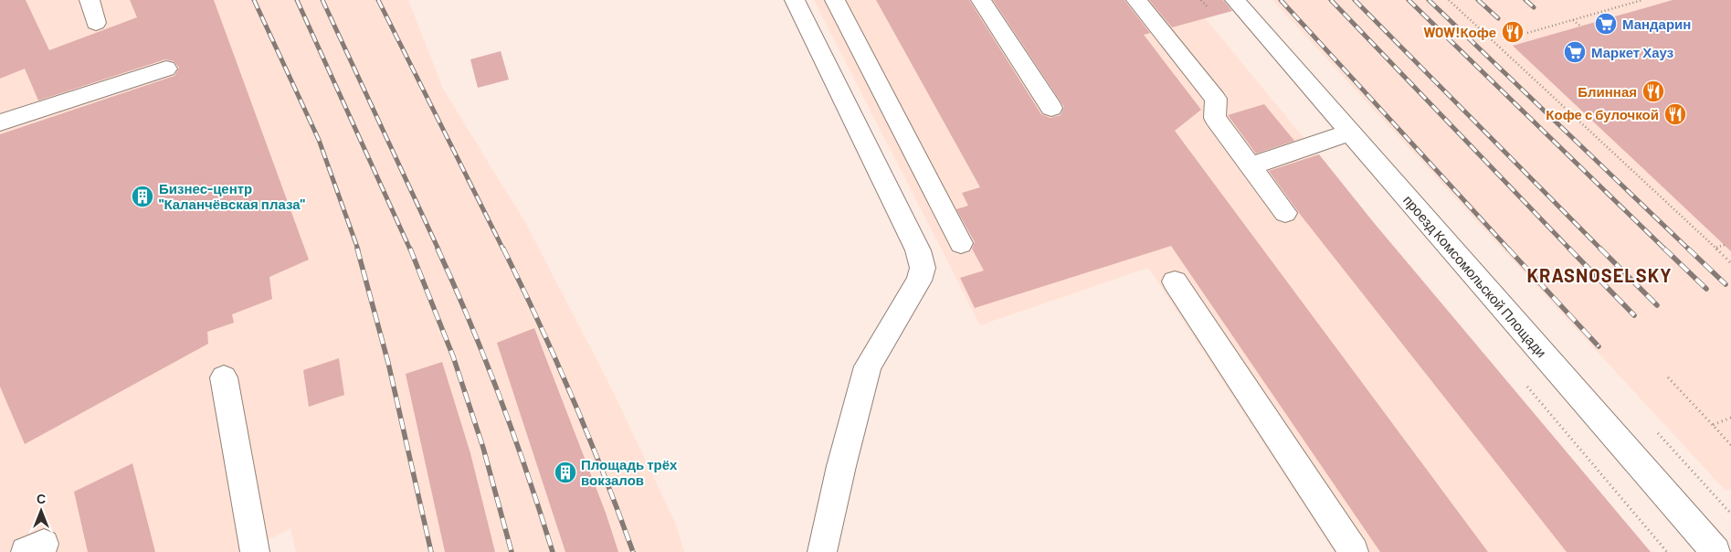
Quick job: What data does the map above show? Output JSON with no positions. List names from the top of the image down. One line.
{"streets":{"street":["проезд Комсомольской Площади"]},"districts":["KRASNOSELSKY"],"places":{"supermarket":["Мандарин","Маркет Хауз"],"restaurant":["WOW!Кофе","Блинная","Кофе с булочкой"],"building":["Бизнес-центр \"Каланчёвская плаза\"","Площадь трёх вокзалов"]},"north":"top"}
